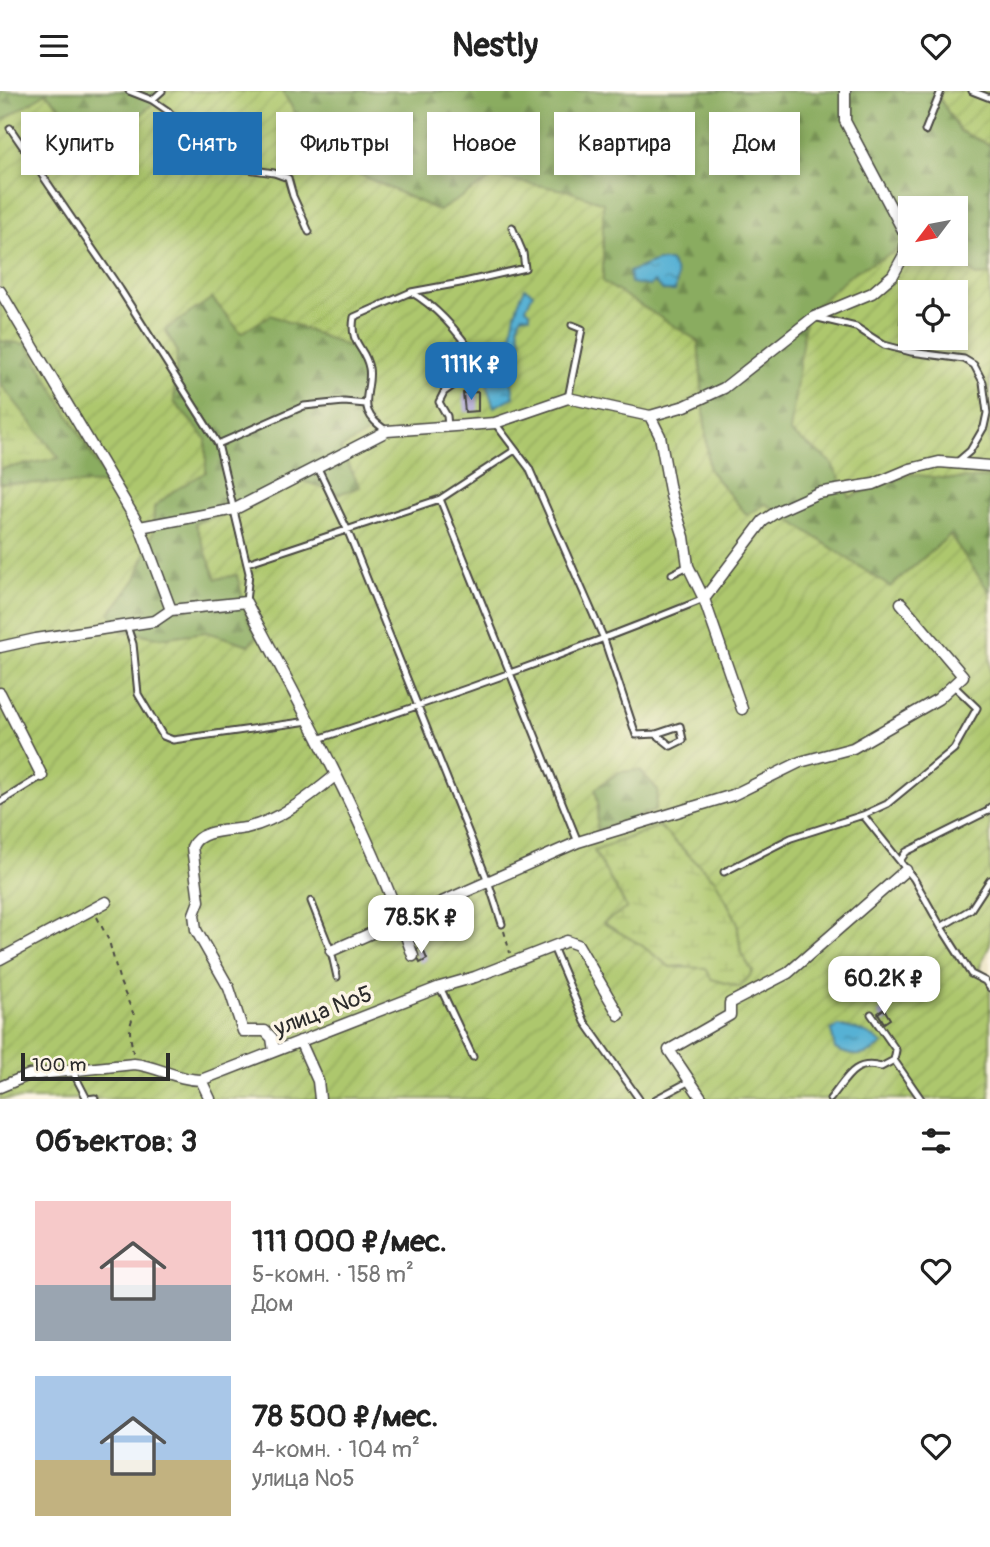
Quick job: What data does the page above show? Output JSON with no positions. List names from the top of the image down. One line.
{"streets":{"street":["улица №5"]},"scale_bar":"100 m","north":"bottom left","page":{"header":"Nestly","chip":["Купить","Снять","Фильтры","Новое","Квартира","Дом"],"price":["111K ₽","78.5K ₽","60.2K ₽"],"scale":"100 m","heading":"Объектов: 3","list":[{"name":"111 000 ₽/мес.","note":"5-комн. · 158 m² · Дом"},{"name":"78 500 ₽/мес.","note":"4-комн. · 104 m² · улица №5"}]}}
